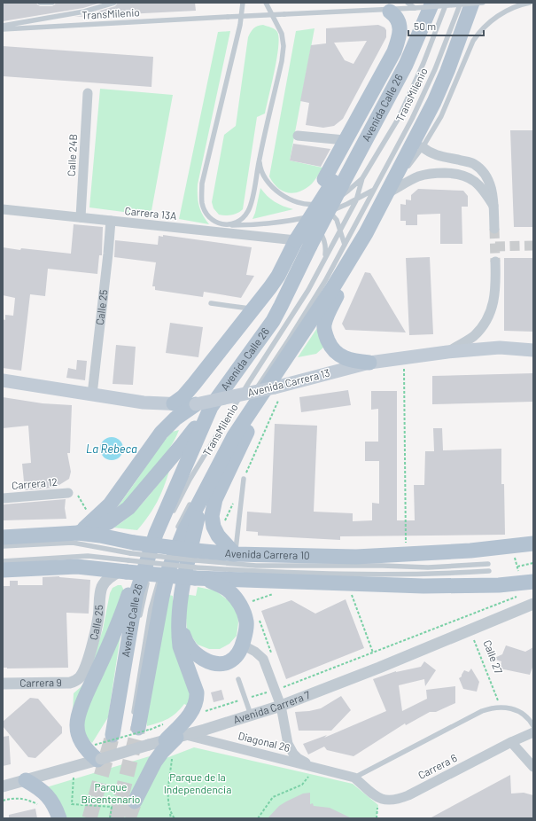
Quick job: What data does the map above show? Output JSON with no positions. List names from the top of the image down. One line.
{"streets":{"main road":["Avenida Calle 26","Avenida Carrera 13","Avenida Carrera 10"],"street":["Calle 24B","Carrera 13A","Calle 25","Carrera 12","Carrera 9","Avenida Carrera 7","Diagonal 26","Carrera 6"],"lane":["TransMilenio"],"path":["Calle 27"]},"crossings":[["Avenida Calle 26","Carrera 13A"],["Calle 24B","Carrera 13A"],["Carrera 13A","Calle 25"],["Calle 25","Avenida Carrera 13"],["Calle 25","Carrera 9"],["Calle 27","Avenida Carrera 7"],["Avenida Carrera 7","Diagonal 26"],["Diagonal 26","Carrera 6"]],"water":["La Rebeca"],"parks":["Parque de la Independencia","Parque Bicentenario"],"scale_bar":"50 m"}
